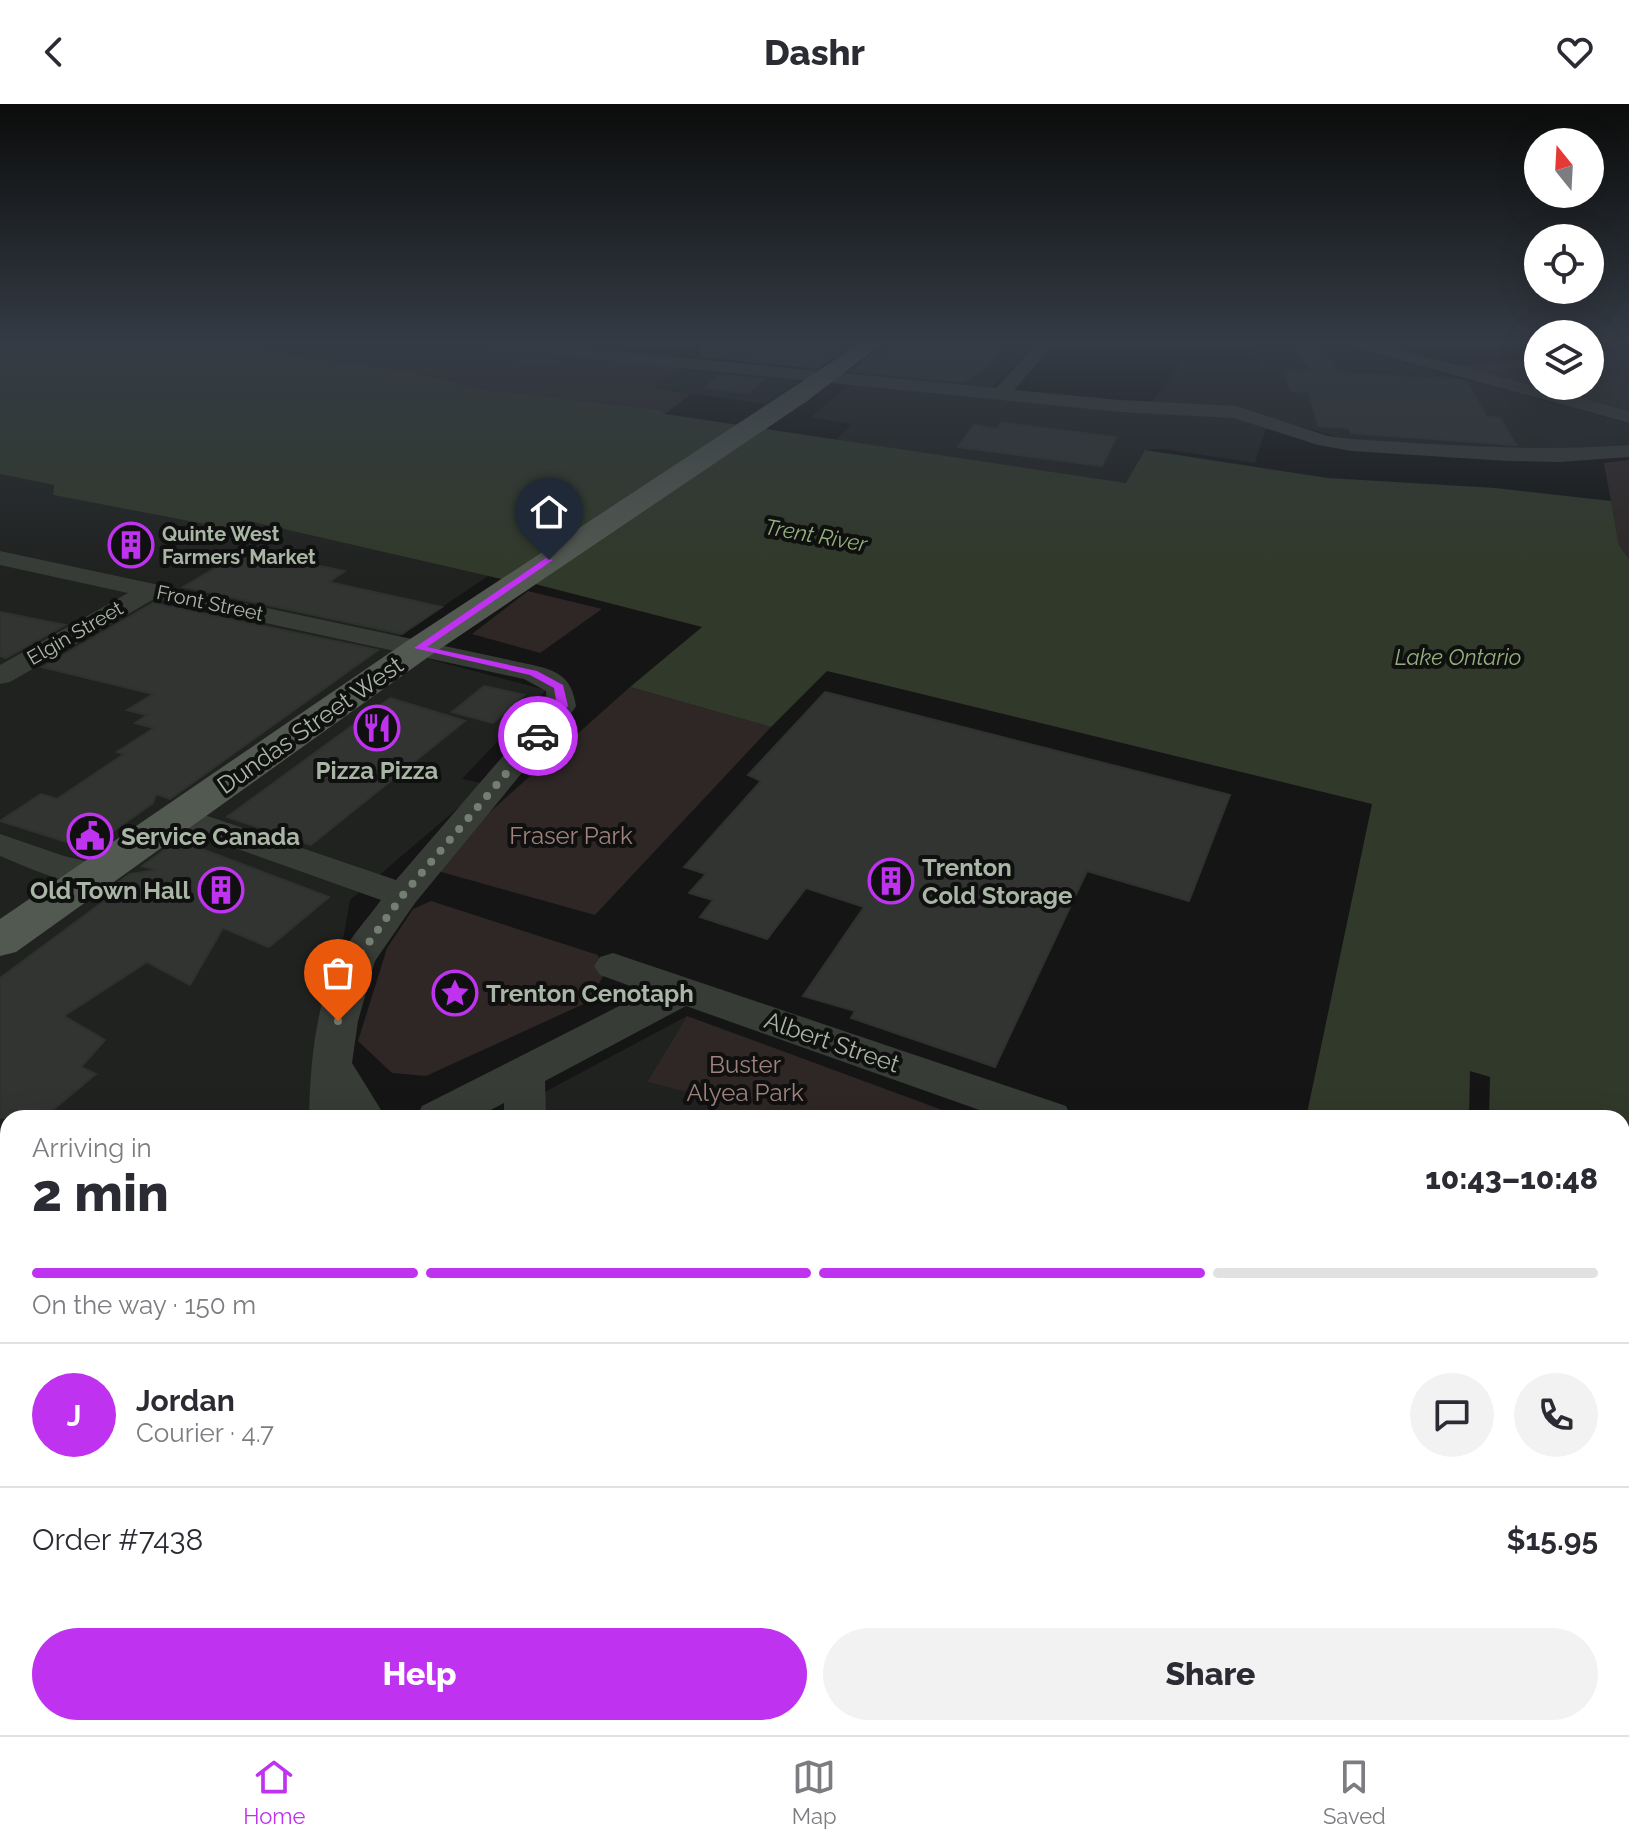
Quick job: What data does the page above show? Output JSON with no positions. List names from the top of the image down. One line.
{"streets":{"main road":["Dundas Street West"],"street":["Front Street","Elgin Street","Albert Street"]},"crossings":[["Front Street","Elgin Street"],["Front Street","Dundas Street West"]],"water":["Trent River","Lake Ontario"],"parks":["Fraser Park","Buster Alyea Park"],"places":{"building":["Quinte West Farmers' Market","Trenton Cold Storage","Old Town Hall"],"restaurant":["Pizza Pizza"],"public building":["Service Canada"],"place":["Trenton Cenotaph"]},"north":"top","page":{"header":"Dashr","heading":["2 min","Arriving in","10:43–10:48"],"panel":["Jordan","Courier · 4.7","Order #7438","$15.95"],"bar":"On the way · 150 m","round":"J","buttons":["Help","Share"],"tabs":["Home","Map","Saved"]}}
